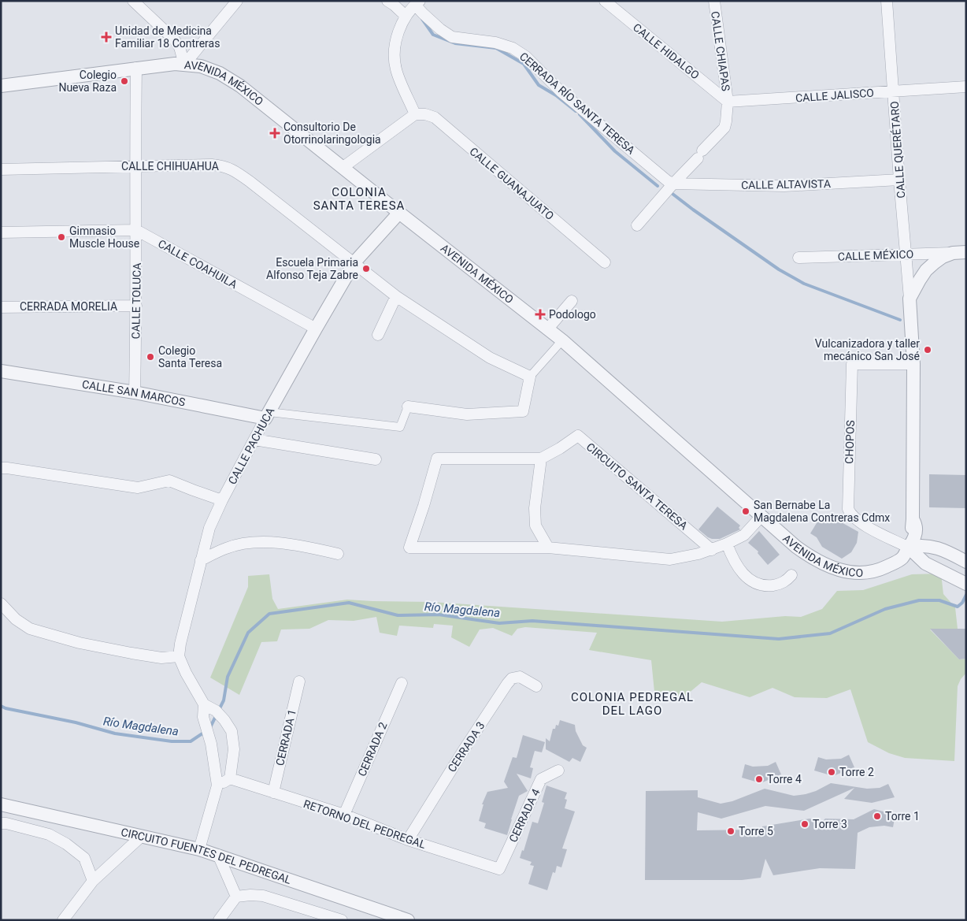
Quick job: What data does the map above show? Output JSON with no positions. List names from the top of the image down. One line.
{"streets":{"street":["CALLE HIDALGO","CALLE CHIAPAS","AVENIDA MÉXICO","CALLE JALISCO","CERRADA RÍO SANTA TERESA","CALLE QUERÉTARO","CALLE CHIHUAHUA","CALLE GUANAJUATO","CALLE ALTAVISTA","CALLE MÉXICO","CALLE COAHUILA","CALLE TOLUCA","CERRADA MORELIA","CALLE SAN MARCOS","CHOPOS","CALLE PACHUCA","CIRCUITO SANTA TERESA","CERRADA 1","CERRADA 3","CERRADA 2","CERRADA 4","RETORNO DEL PEDREGAL","CIRCUITO FUENTES DEL PEDREGAL"]},"crossings":[["CALLE HIDALGO","CALLE CHIAPAS"],["CALLE HIDALGO","CALLE JALISCO"],["CALLE CHIAPAS","CALLE JALISCO"],["CALLE CHIAPAS","CERRADA RÍO SANTA TERESA"],["CALLE CHIAPAS","CALLE ALTAVISTA"],["AVENIDA MÉXICO","CALLE TOLUCA"],["AVENIDA MÉXICO","CHOPOS"],["AVENIDA MÉXICO","CALLE PACHUCA"],["AVENIDA MÉXICO","CIRCUITO SANTA TERESA"],["CALLE JALISCO","CALLE QUERÉTARO"],["CERRADA RÍO SANTA TERESA","CALLE ALTAVISTA"],["CALLE QUERÉTARO","CALLE ALTAVISTA"],["CALLE QUERÉTARO","CALLE MÉXICO"],["CALLE CHIHUAHUA","CALLE TOLUCA"],["CALLE CHIHUAHUA","CALLE PACHUCA"],["CALLE COAHUILA","CALLE TOLUCA"],["CALLE COAHUILA","CALLE PACHUCA"],["CALLE TOLUCA","CERRADA MORELIA"],["CALLE TOLUCA","CALLE SAN MARCOS"],["CALLE SAN MARCOS","CALLE PACHUCA"],["CERRADA 1","RETORNO DEL PEDREGAL"],["CERRADA 3","RETORNO DEL PEDREGAL"],["CERRADA 2","RETORNO DEL PEDREGAL"],["CERRADA 4","RETORNO DEL PEDREGAL"]],"districts":["COLONIA SANTA TERESA","COLONIA PEDREGAL DEL LAGO"],"water":["Río Magdalena"],"places":{"health":["Unidad de Medicina Familiar 18 Contreras","Consultorio De Otorrinolaringologia","Podologo"],"other":["Colegio Nueva Raza","Gimnasio Muscle House","Escuela Primaria Alfonso Teja Zabre","Vulcanizadora y taller mecánico San José","Colegio Santa Teresa","San Bernabe La Magdalena Contreras Cdmx","Torre 2","Torre 4","Torre 1","Torre 3","Torre 5"]}}
